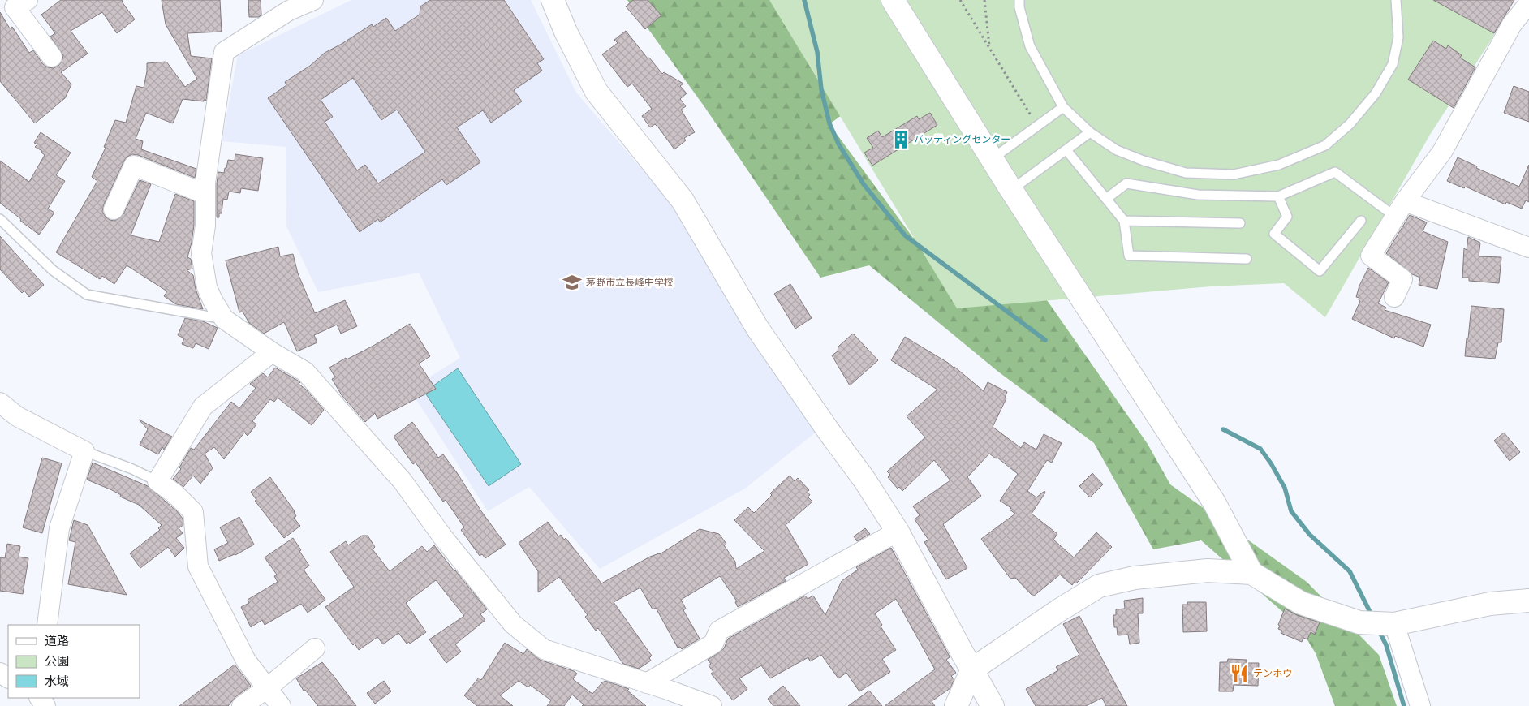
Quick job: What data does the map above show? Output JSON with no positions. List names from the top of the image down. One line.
{"places":{"building":["バッティングセンター"],"school or university":["茅野市立長峰中学校"],"restaurant":["テンホウ"]},"legend":["道路","公園","水域"]}
